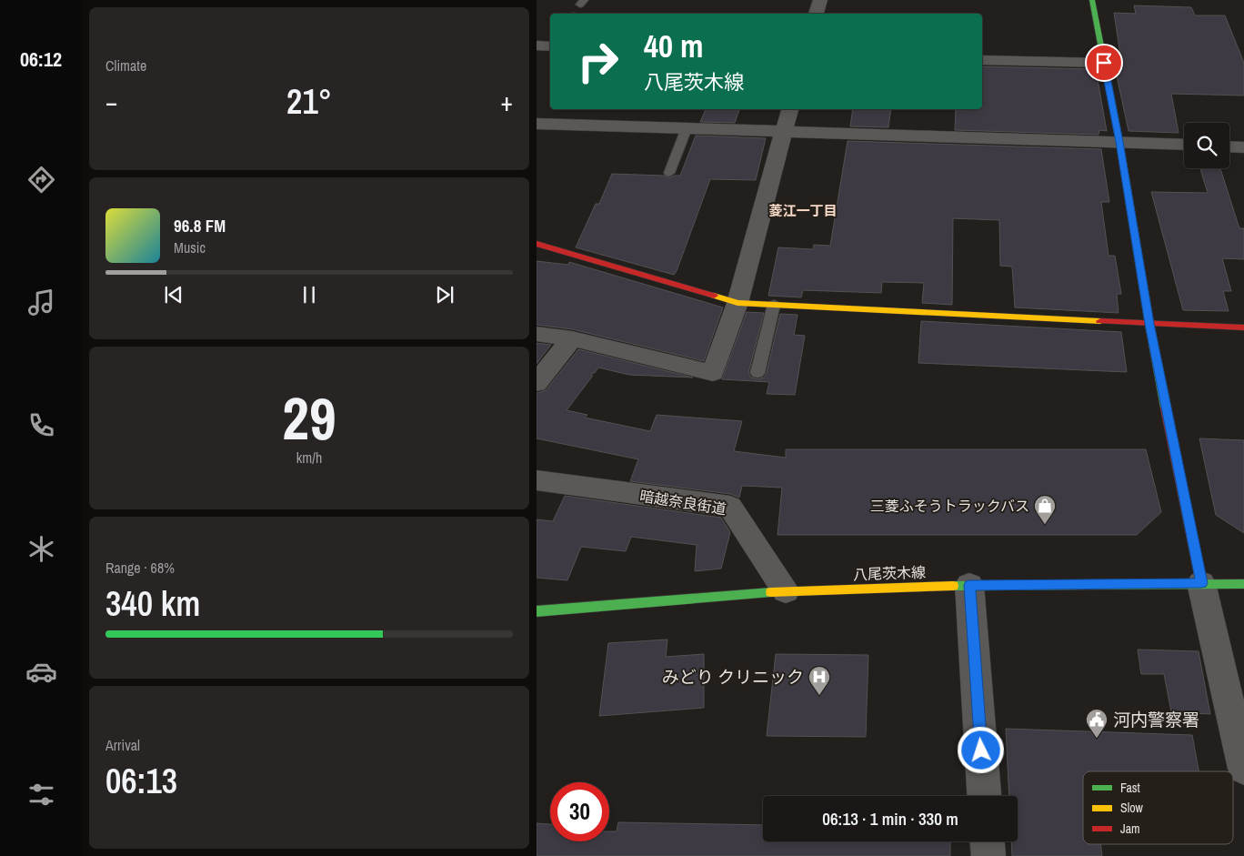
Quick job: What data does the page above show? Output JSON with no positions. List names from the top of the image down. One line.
{"streets":{"street":["暗越奈良街道","八尾茨木線"]},"crossings":[["暗越奈良街道","八尾茨木線"]],"districts":["菱江一丁目"],"places":{"shop":["三菱ふそうトラックバス"],"hospital":["みどり クリニック"],"public building":["河内警察署"]},"legend":["Fast","Slow","Jam"],"page":{"tabs":"06:12","tile":["Climate",["29","km/h"],["Range · 68%","340 km"],["Arrival","06:13"]],"turn":["40 m","八尾茨木線"],"heat":["−","21°","+"],"song":["96.8 FM","Music"],"limit":"30","trip":"06:13 · 1 min · 330 m"}}
